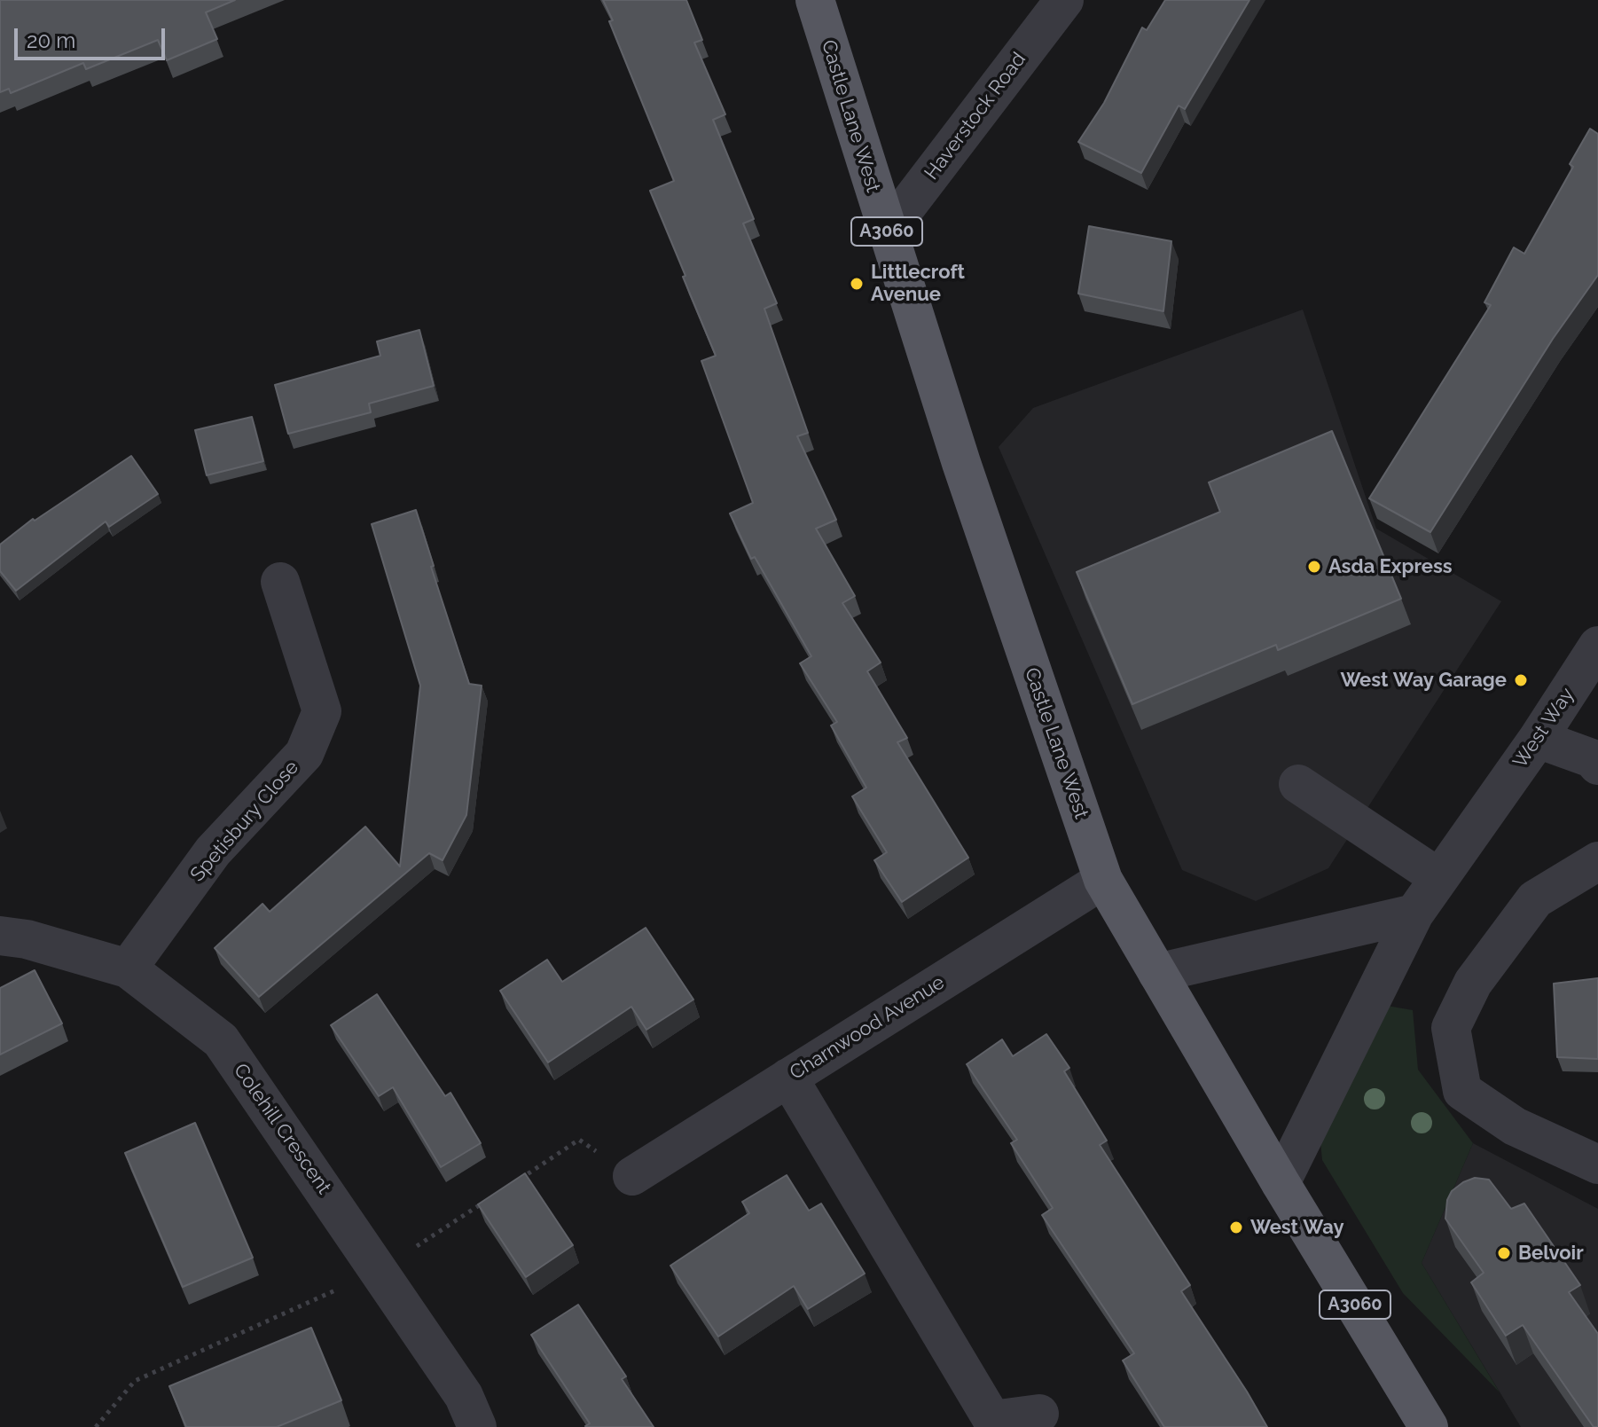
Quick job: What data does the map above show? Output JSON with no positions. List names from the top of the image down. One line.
{"streets":{"main road":["Castle Lane West","A3060"],"street":["Haverstock Road","West Way","Spetisbury Close","Charnwood Avenue","Colehill Crescent"]},"crossings":[["Castle Lane West","Haverstock Road"],["Castle Lane West","West Way"],["Castle Lane West","Charnwood Avenue"],["Spetisbury Close","Colehill Crescent"]],"places":["Littlecroft Avenue","Asda Express","West Way Garage","West Way","Belvoir"],"scale_bar":"20 m"}
